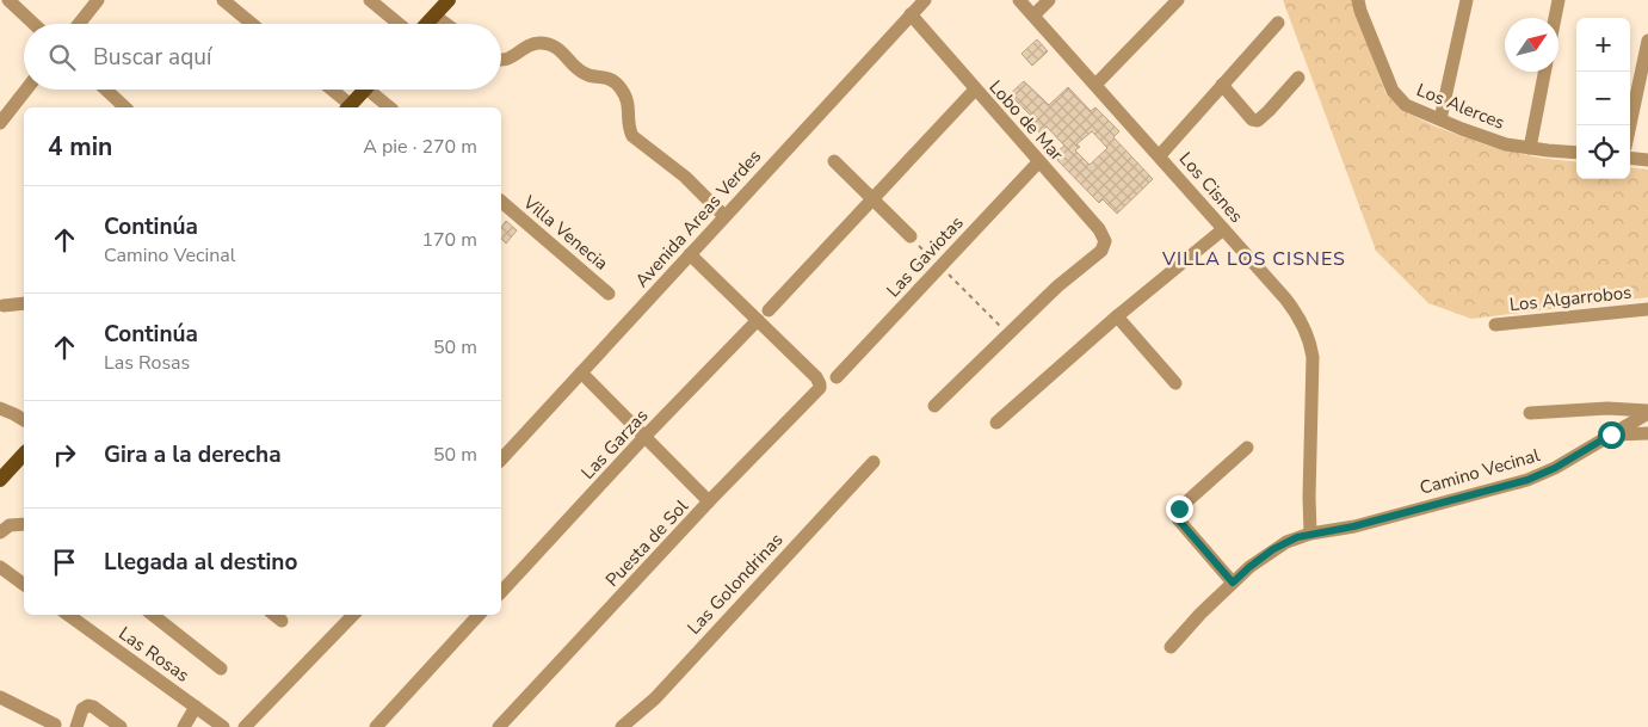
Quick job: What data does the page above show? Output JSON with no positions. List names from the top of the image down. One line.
{"streets":{"street":["Los Alerces","Lobo de Mar","Los Cisnes","Avenida Areas Verdes","Villa Venecia","Las Gaviotas","Los Algarrobos","Las Garzas","Camino Vecinal","Puesta de Sol","Las Golondrinas","Las Rosas"]},"crossings":[["Lobo de Mar","Avenida Areas Verdes"],["Lobo de Mar","Las Gaviotas"],["Lobo de Mar","Las Garzas"],["Los Cisnes","Camino Vecinal"],["Las Garzas","Puesta de Sol"]],"districts":["VILLA LOS CISNES"],"north":"top right","page":{"map_buttons":["+","−"],"search":"Buscar aquí","heading":["4 min","A pie · 270 m"],"list":[["Continúa","Camino Vecinal","170 m"],["Continúa","Las Rosas","50 m"],["Gira a la derecha","50 m"],"Llegada al destino"]}}
